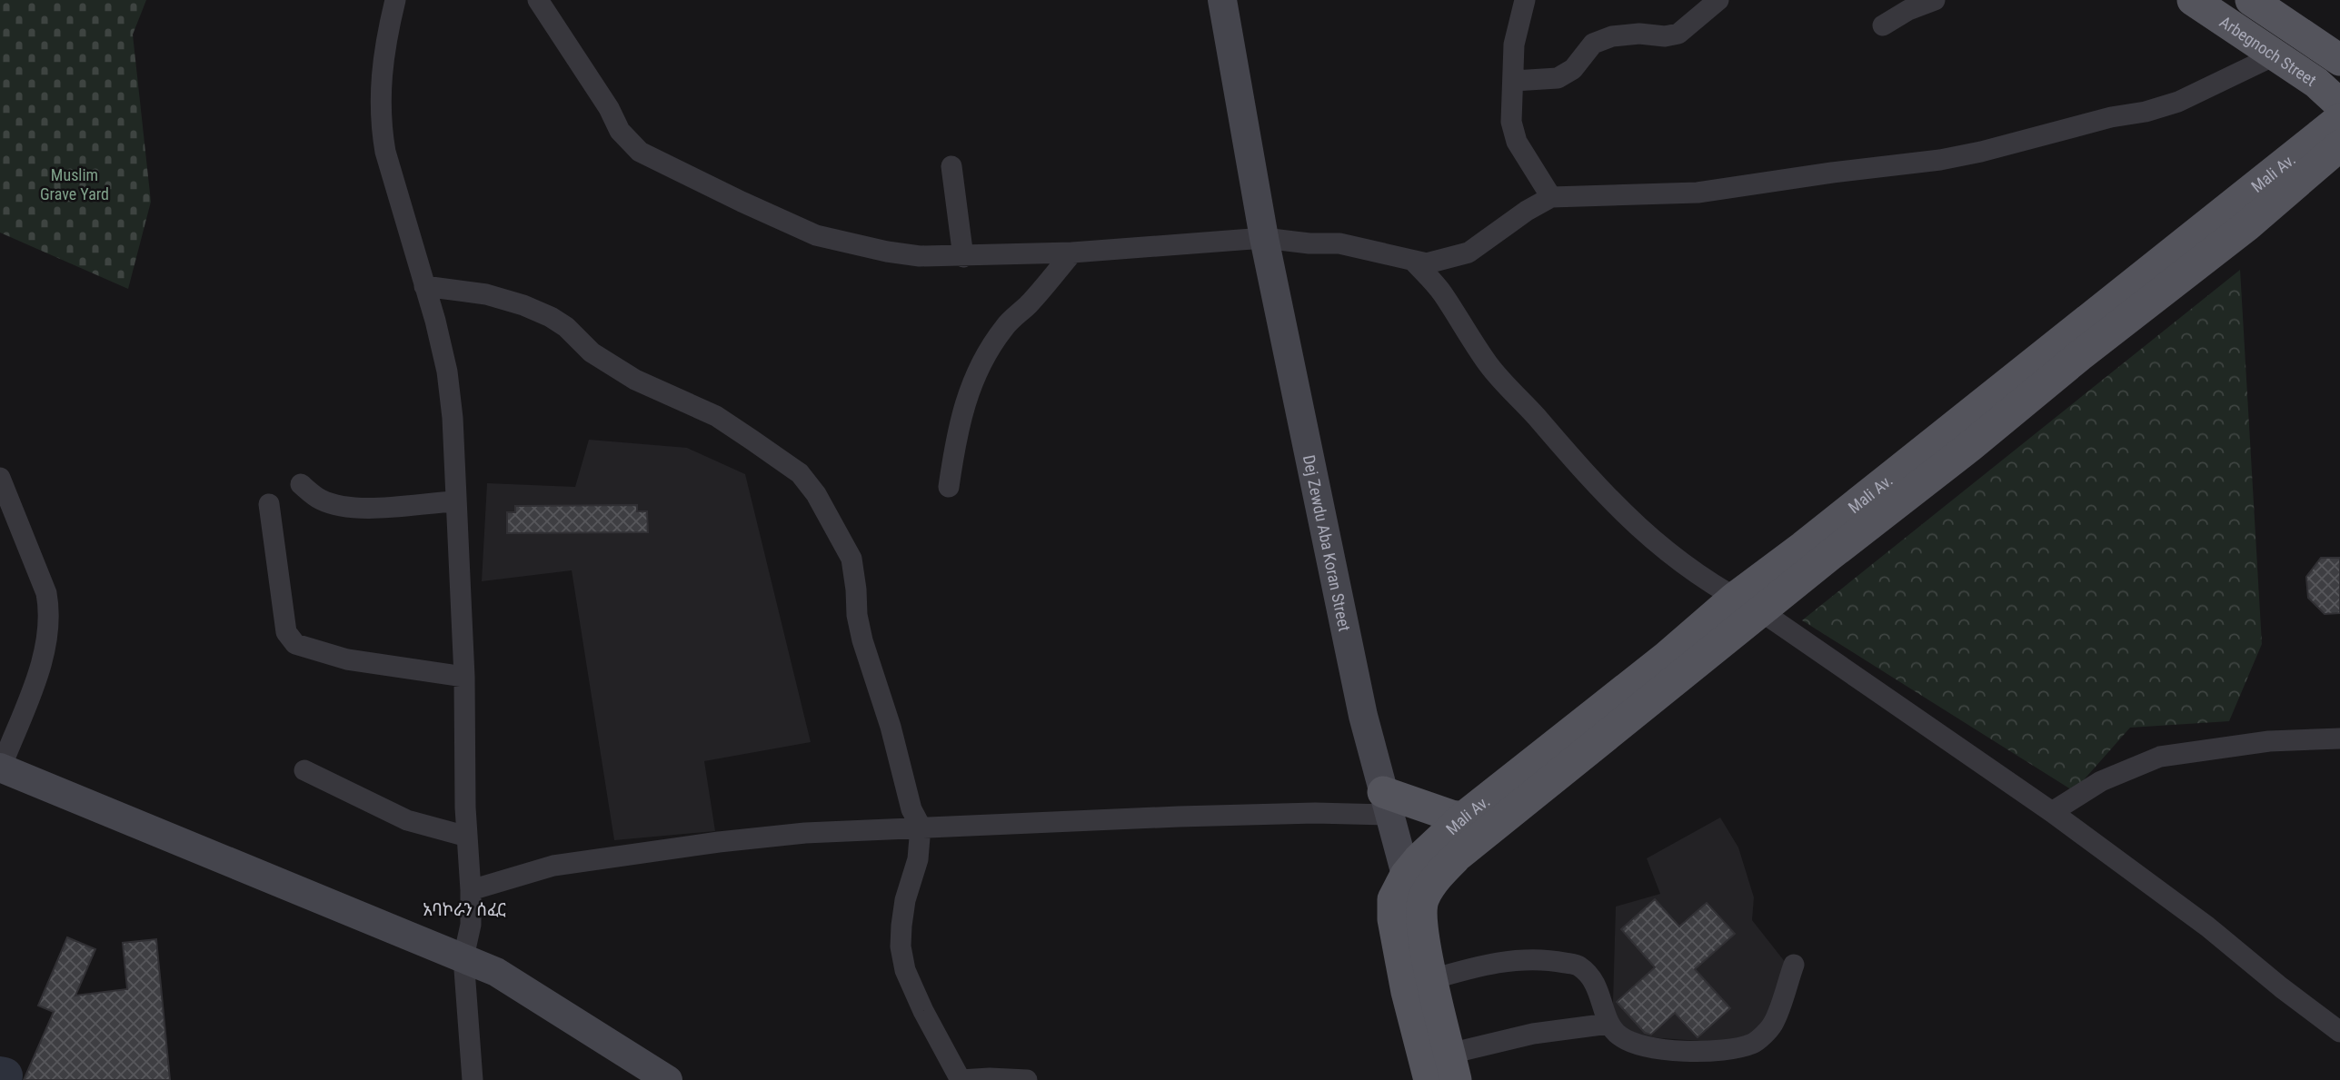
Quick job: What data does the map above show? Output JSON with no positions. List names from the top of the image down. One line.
{"streets":{"main road":["Arbegnoch Street","Mali Av.","Dej Zewdu Aba Koran Street"]},"crossings":[["Mali Av.","Dej Zewdu Aba Koran Street"]],"districts":["አባኮራን ሰፈር"],"parks":["Muslim Grave Yard"]}
